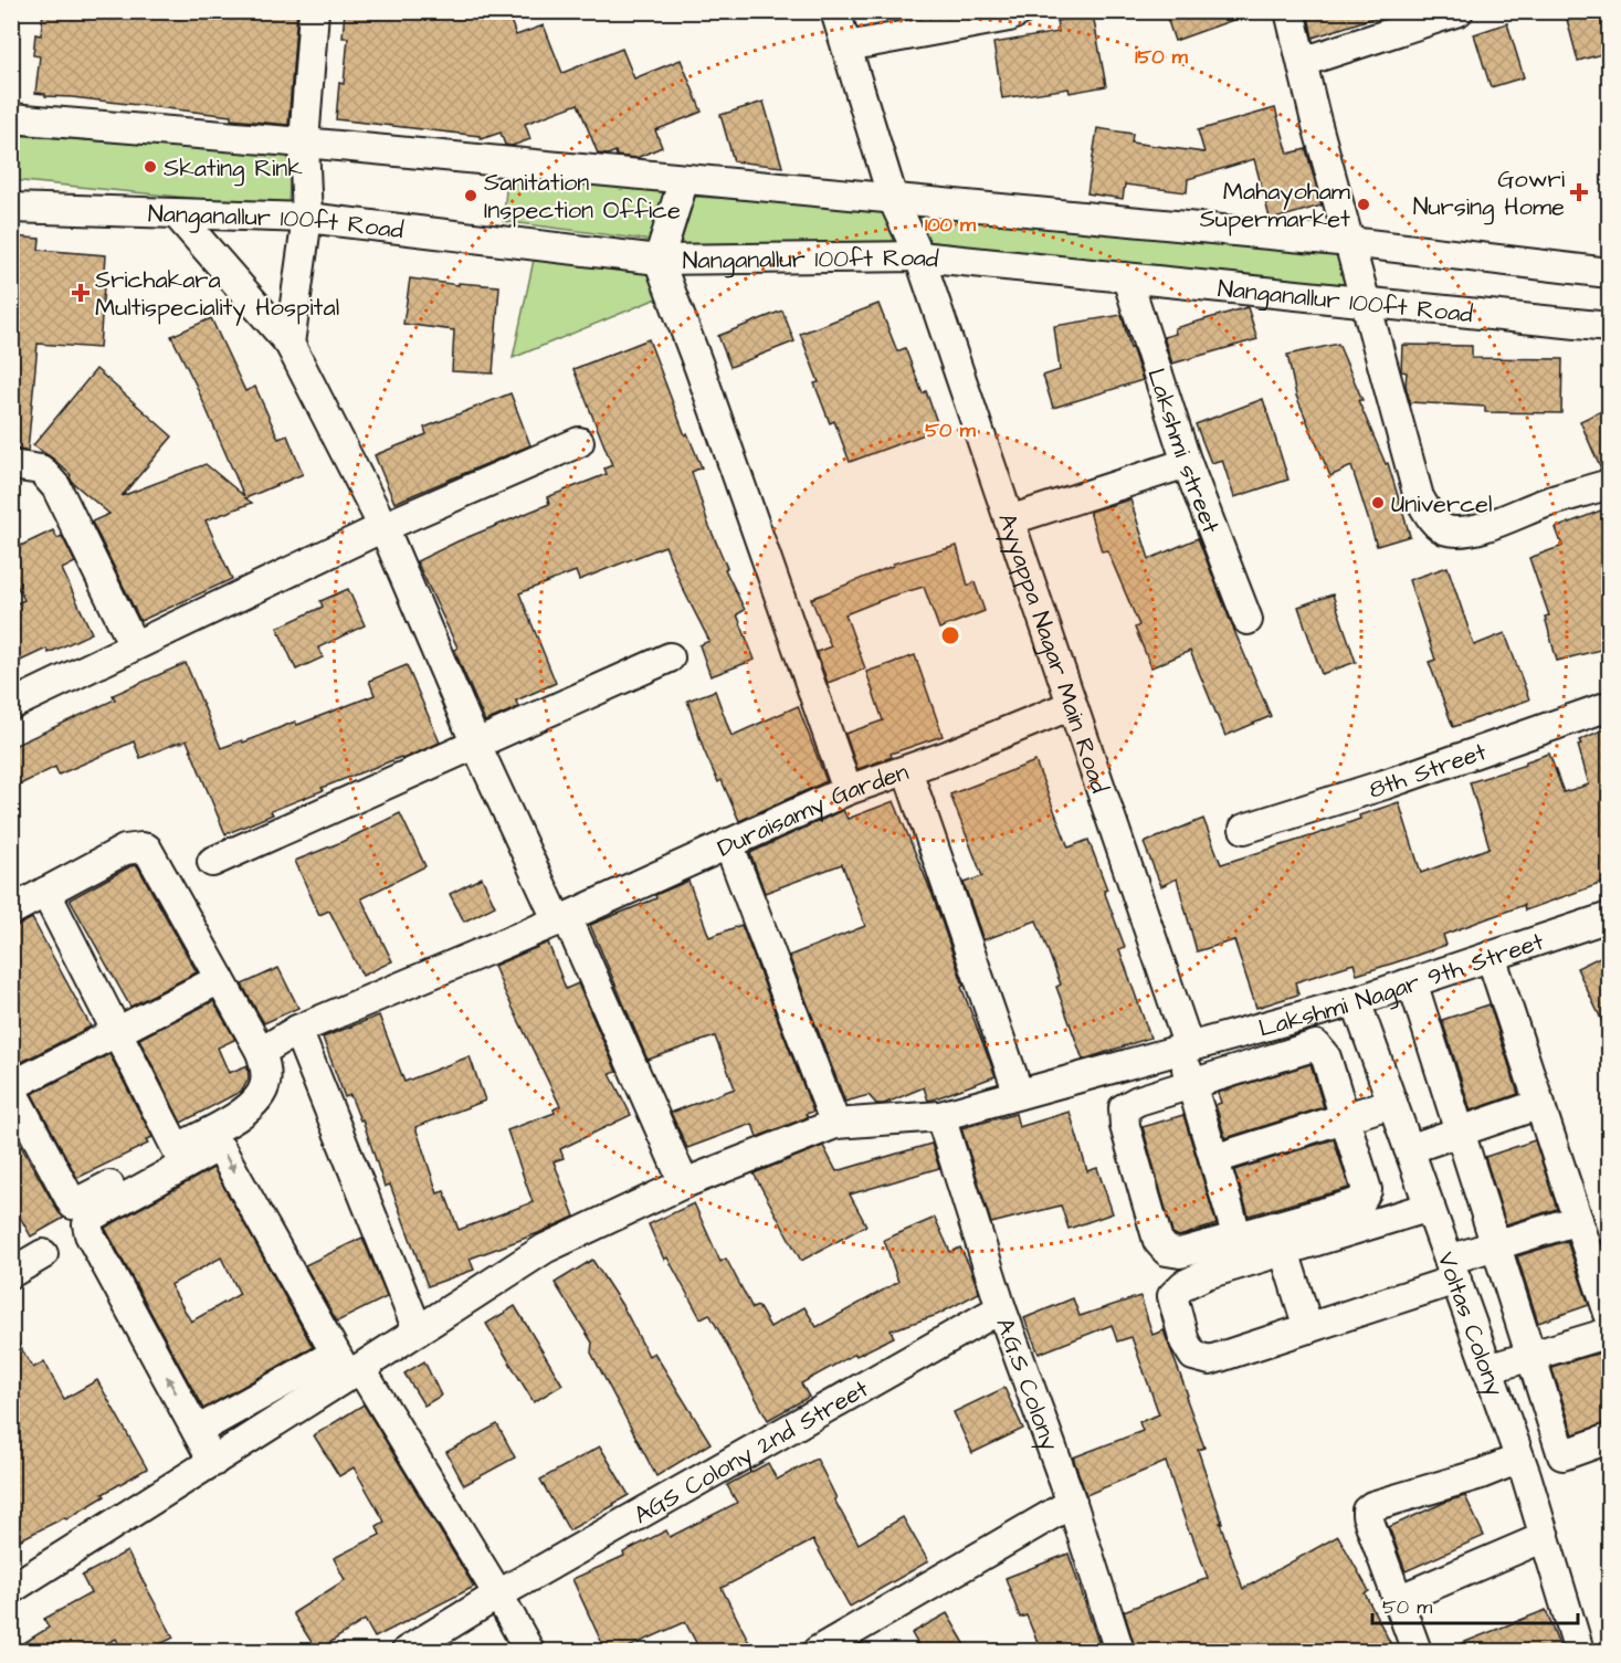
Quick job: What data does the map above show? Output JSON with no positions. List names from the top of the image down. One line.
{"streets":{"street":["Nanganallur 100ft Road","Lakshmi street","Ayyappa Nagar Main Road","8th Street","Duraisamy Garden","Lakshmi Nagar 9th Street","Voltas Colony","A.G.S Colony","AGS Colony 2nd Street"]},"crossings":[["Nanganallur 100ft Road","Lakshmi street"],["Nanganallur 100ft Road","Ayyappa Nagar Main Road"],["Ayyappa Nagar Main Road","Duraisamy Garden"],["Ayyappa Nagar Main Road","Lakshmi Nagar 9th Street"],["Lakshmi Nagar 9th Street","Voltas Colony"],["Lakshmi Nagar 9th Street","A.G.S Colony"],["A.G.S Colony","AGS Colony 2nd Street"]],"places":{"other":["Skating Rink","Sanitation Inspection Office","Mahayoham Supermarket","Univercel"],"health":["Gowri Nursing Home","Srichakara Multispeciality Hospital"]},"scale_bar":"50 m","rings":["150 m","100 m","50 m"]}
